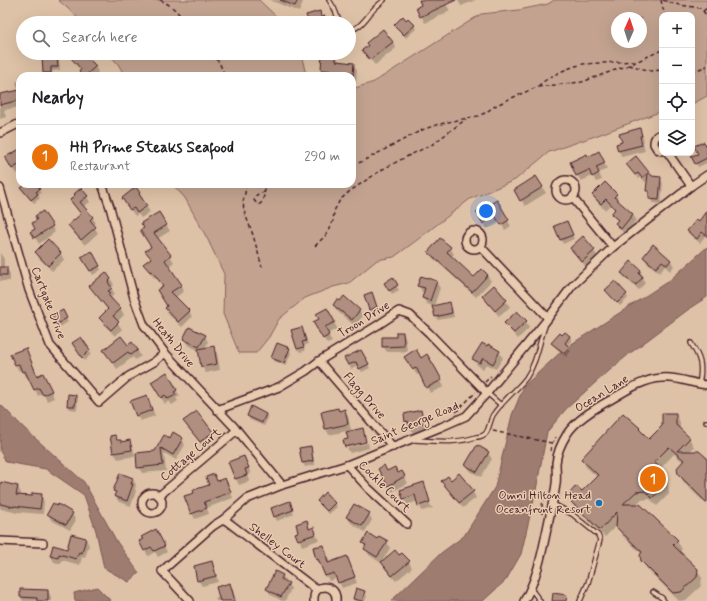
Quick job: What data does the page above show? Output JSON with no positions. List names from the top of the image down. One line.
{"streets":{"street":["Cartgate Drive","Troon Drive","Heath Drive","Ocean Lane","Flagg Drive","Saint George Road","Cottage Court","Cockle Court","Shelley Court"]},"crossings":[["Cartgate Drive","Heath Drive"],["Troon Drive","Heath Drive"],["Troon Drive","Flagg Drive"],["Troon Drive","Saint George Road"],["Heath Drive","Saint George Road"],["Heath Drive","Cottage Court"],["Flagg Drive","Saint George Road"],["Saint George Road","Cockle Court"],["Saint George Road","Shelley Court"]],"places":["Omni Hilton Head Oceanfront Resort"],"north":"top","page":{"map_buttons":["+","−"],"search":"Search here","heading":"Nearby","list":[{"mark":"1","name":"HH Prime Steaks Seafood","note":"Restaurant","value":"290 m"}],"pins":"1"}}
